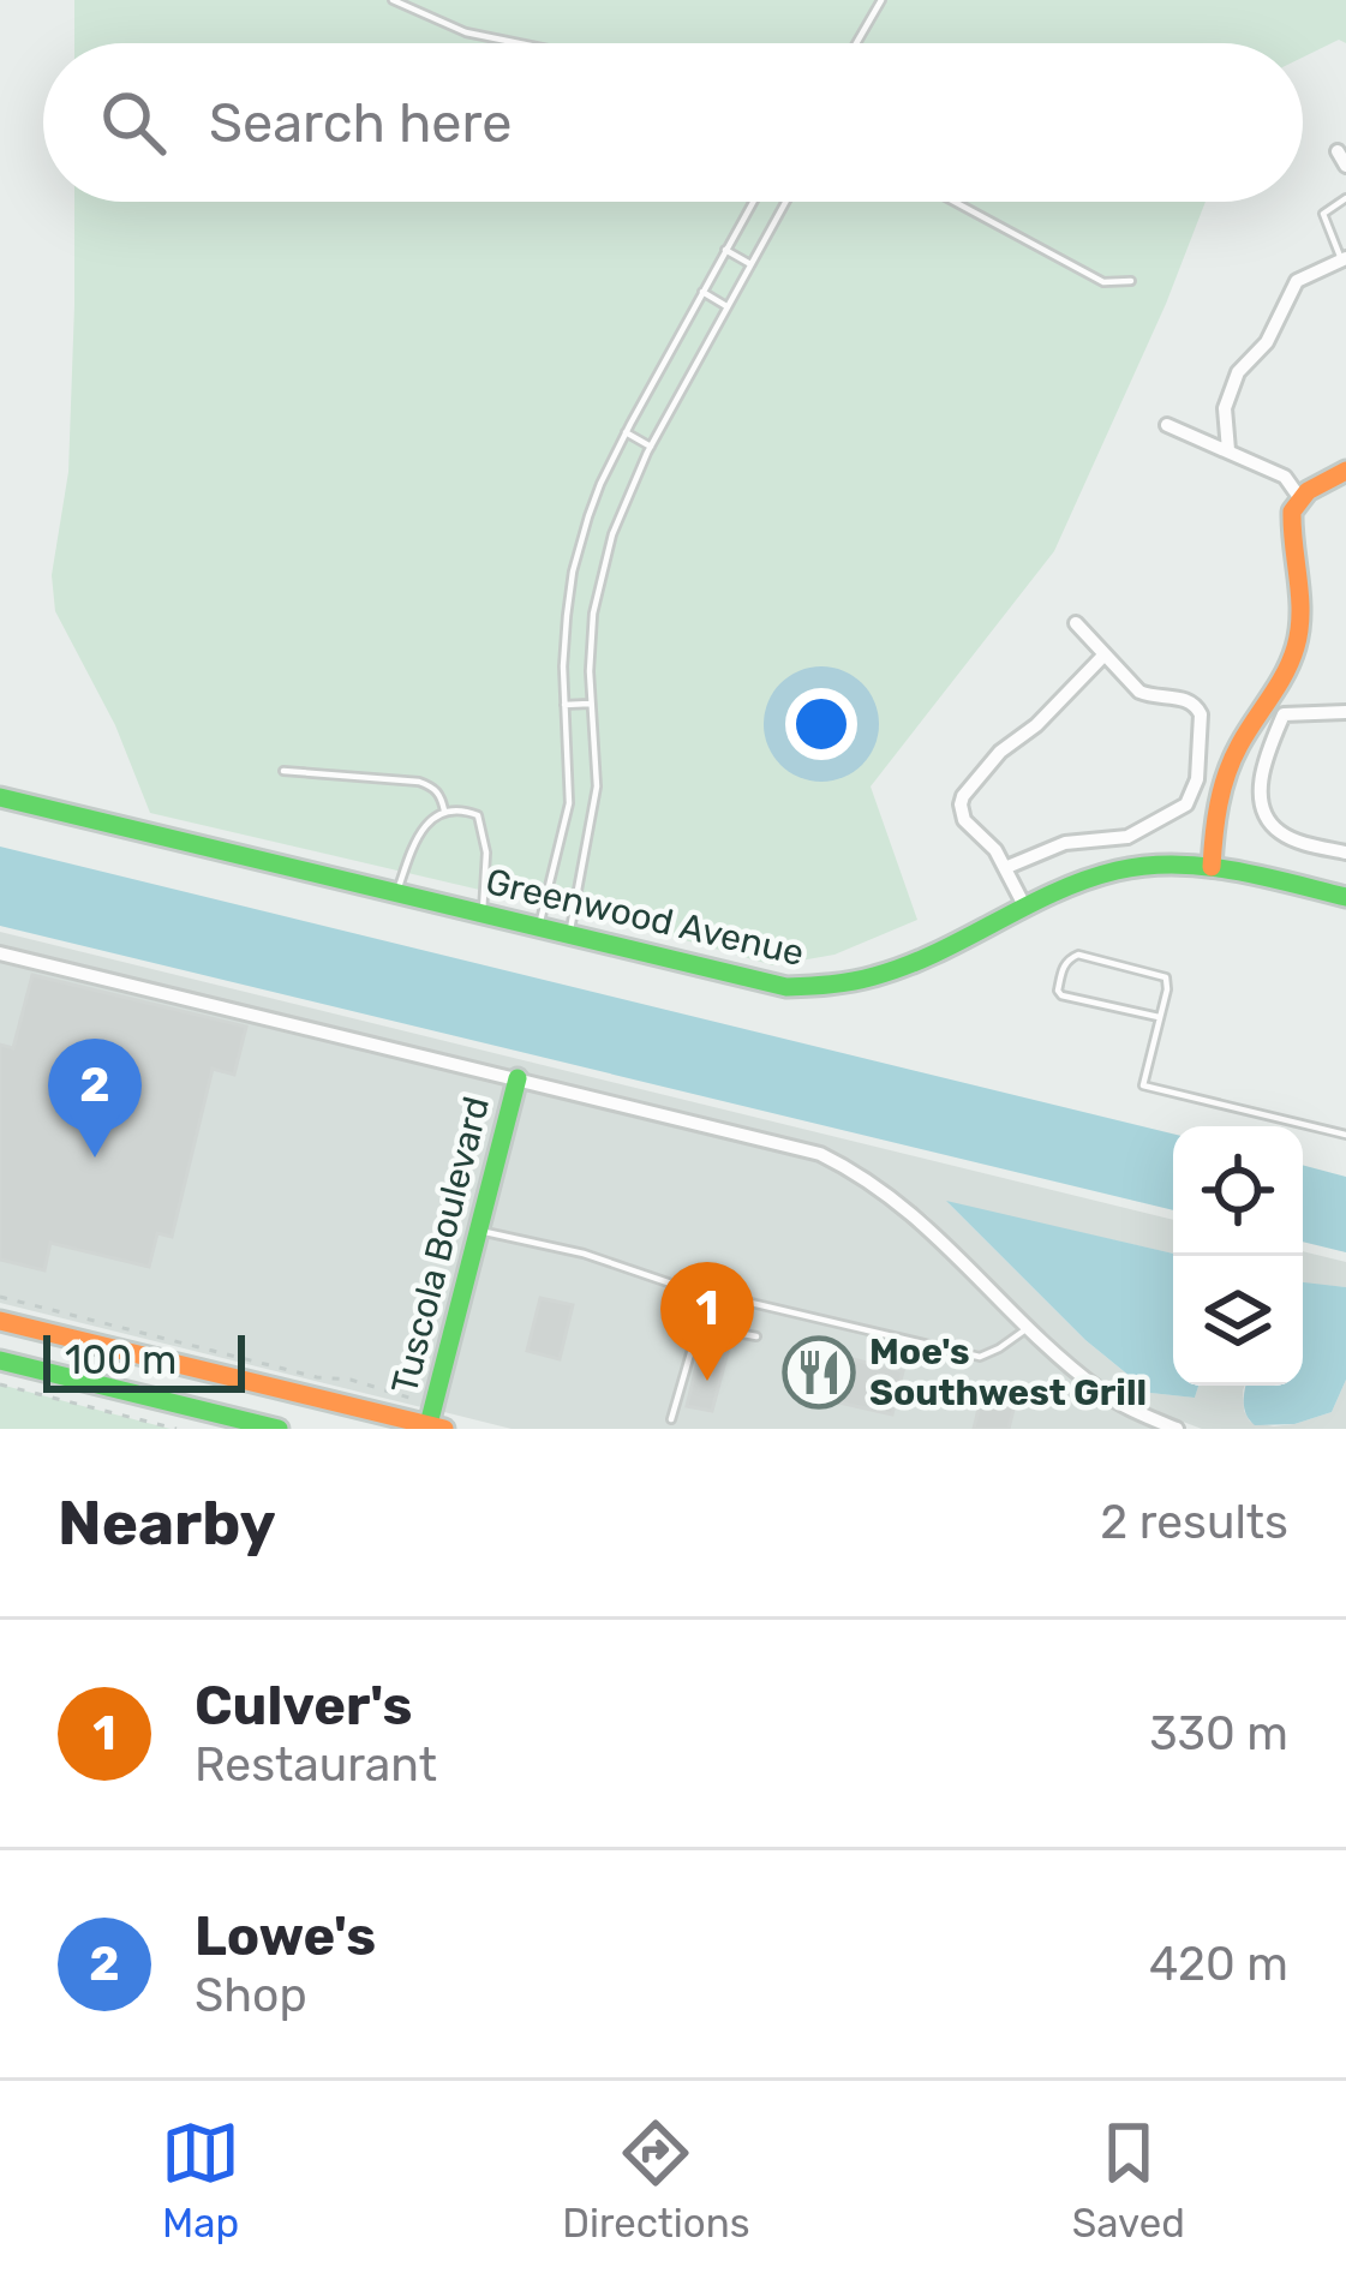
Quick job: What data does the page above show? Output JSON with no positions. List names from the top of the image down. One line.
{"streets":{"street":["Greenwood Avenue","Tuscola Boulevard"]},"places":{"restaurant":["Moe's Southwest Grill"]},"scale_bar":"100 m","page":{"search":"Search here","pins":["2","1"],"scale":"100 m","heading":["Nearby","2 results"],"list":[{"mark":"1","name":"Culver's","note":"Restaurant","value":"330 m"},{"mark":"2","name":"Lowe's","note":"Shop","value":"420 m"}],"nav":["Map","Directions","Saved"]}}
